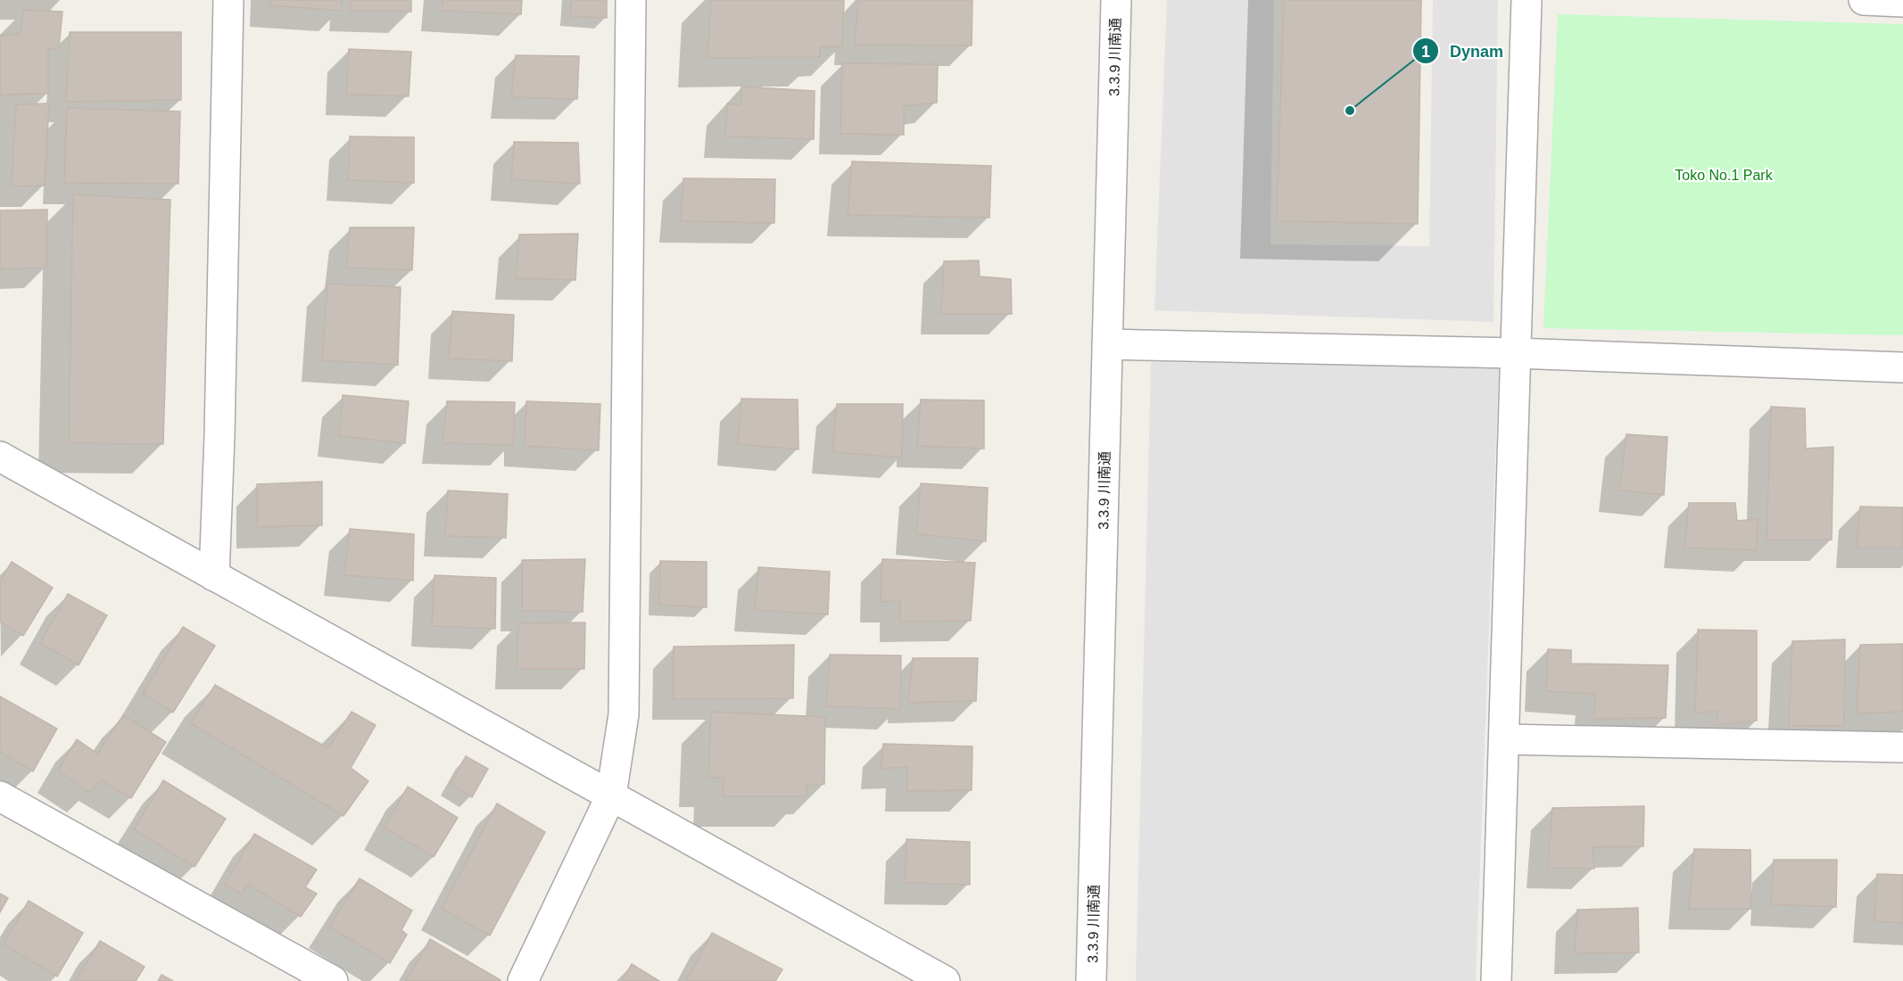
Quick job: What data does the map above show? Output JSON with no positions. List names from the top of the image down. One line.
{"streets":{"street":["3.3.9 川南通"]},"parks":["Toko No.1 Park"],"places":["Dynam"]}
